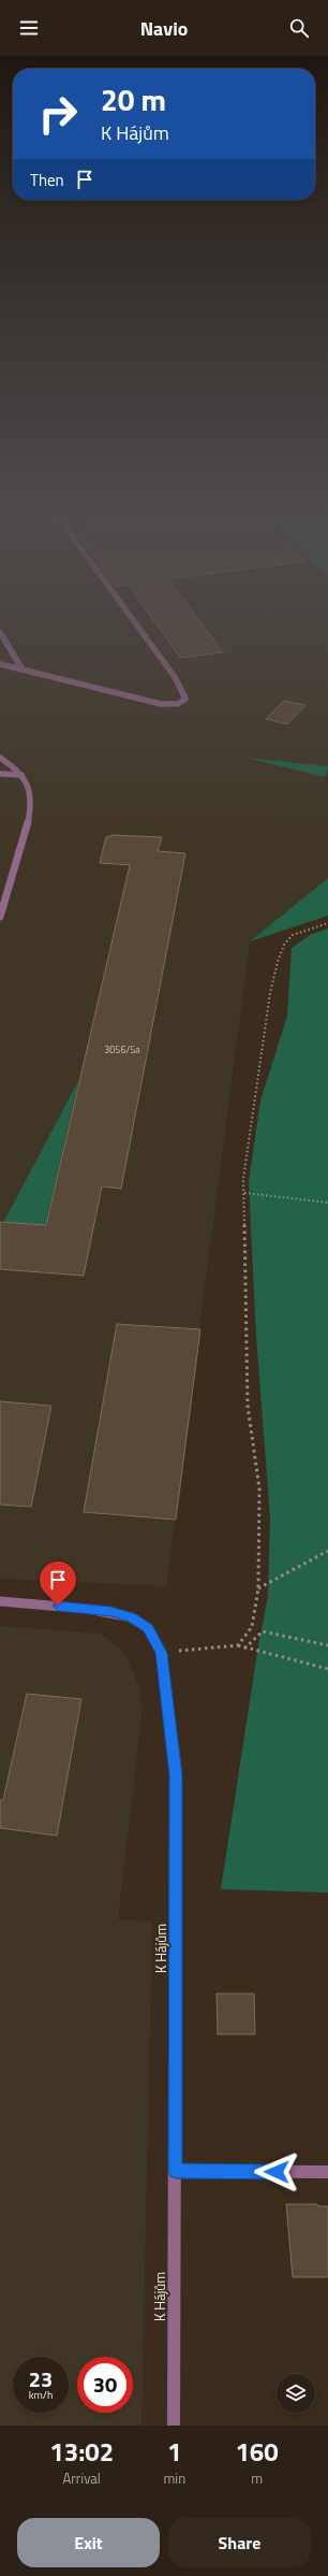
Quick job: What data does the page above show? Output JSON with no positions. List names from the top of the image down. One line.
{"streets":{"street":["K Hájům"]},"house_numbers":["3056/5a"],"page":{"header":"Navio","turn":["20 m","K Hájům"],"then":"Then","speed":"23 km/h","limit":"30","eta":["13:02","Arrival","1","min","160","m"],"buttons":["Exit","Share"]}}
